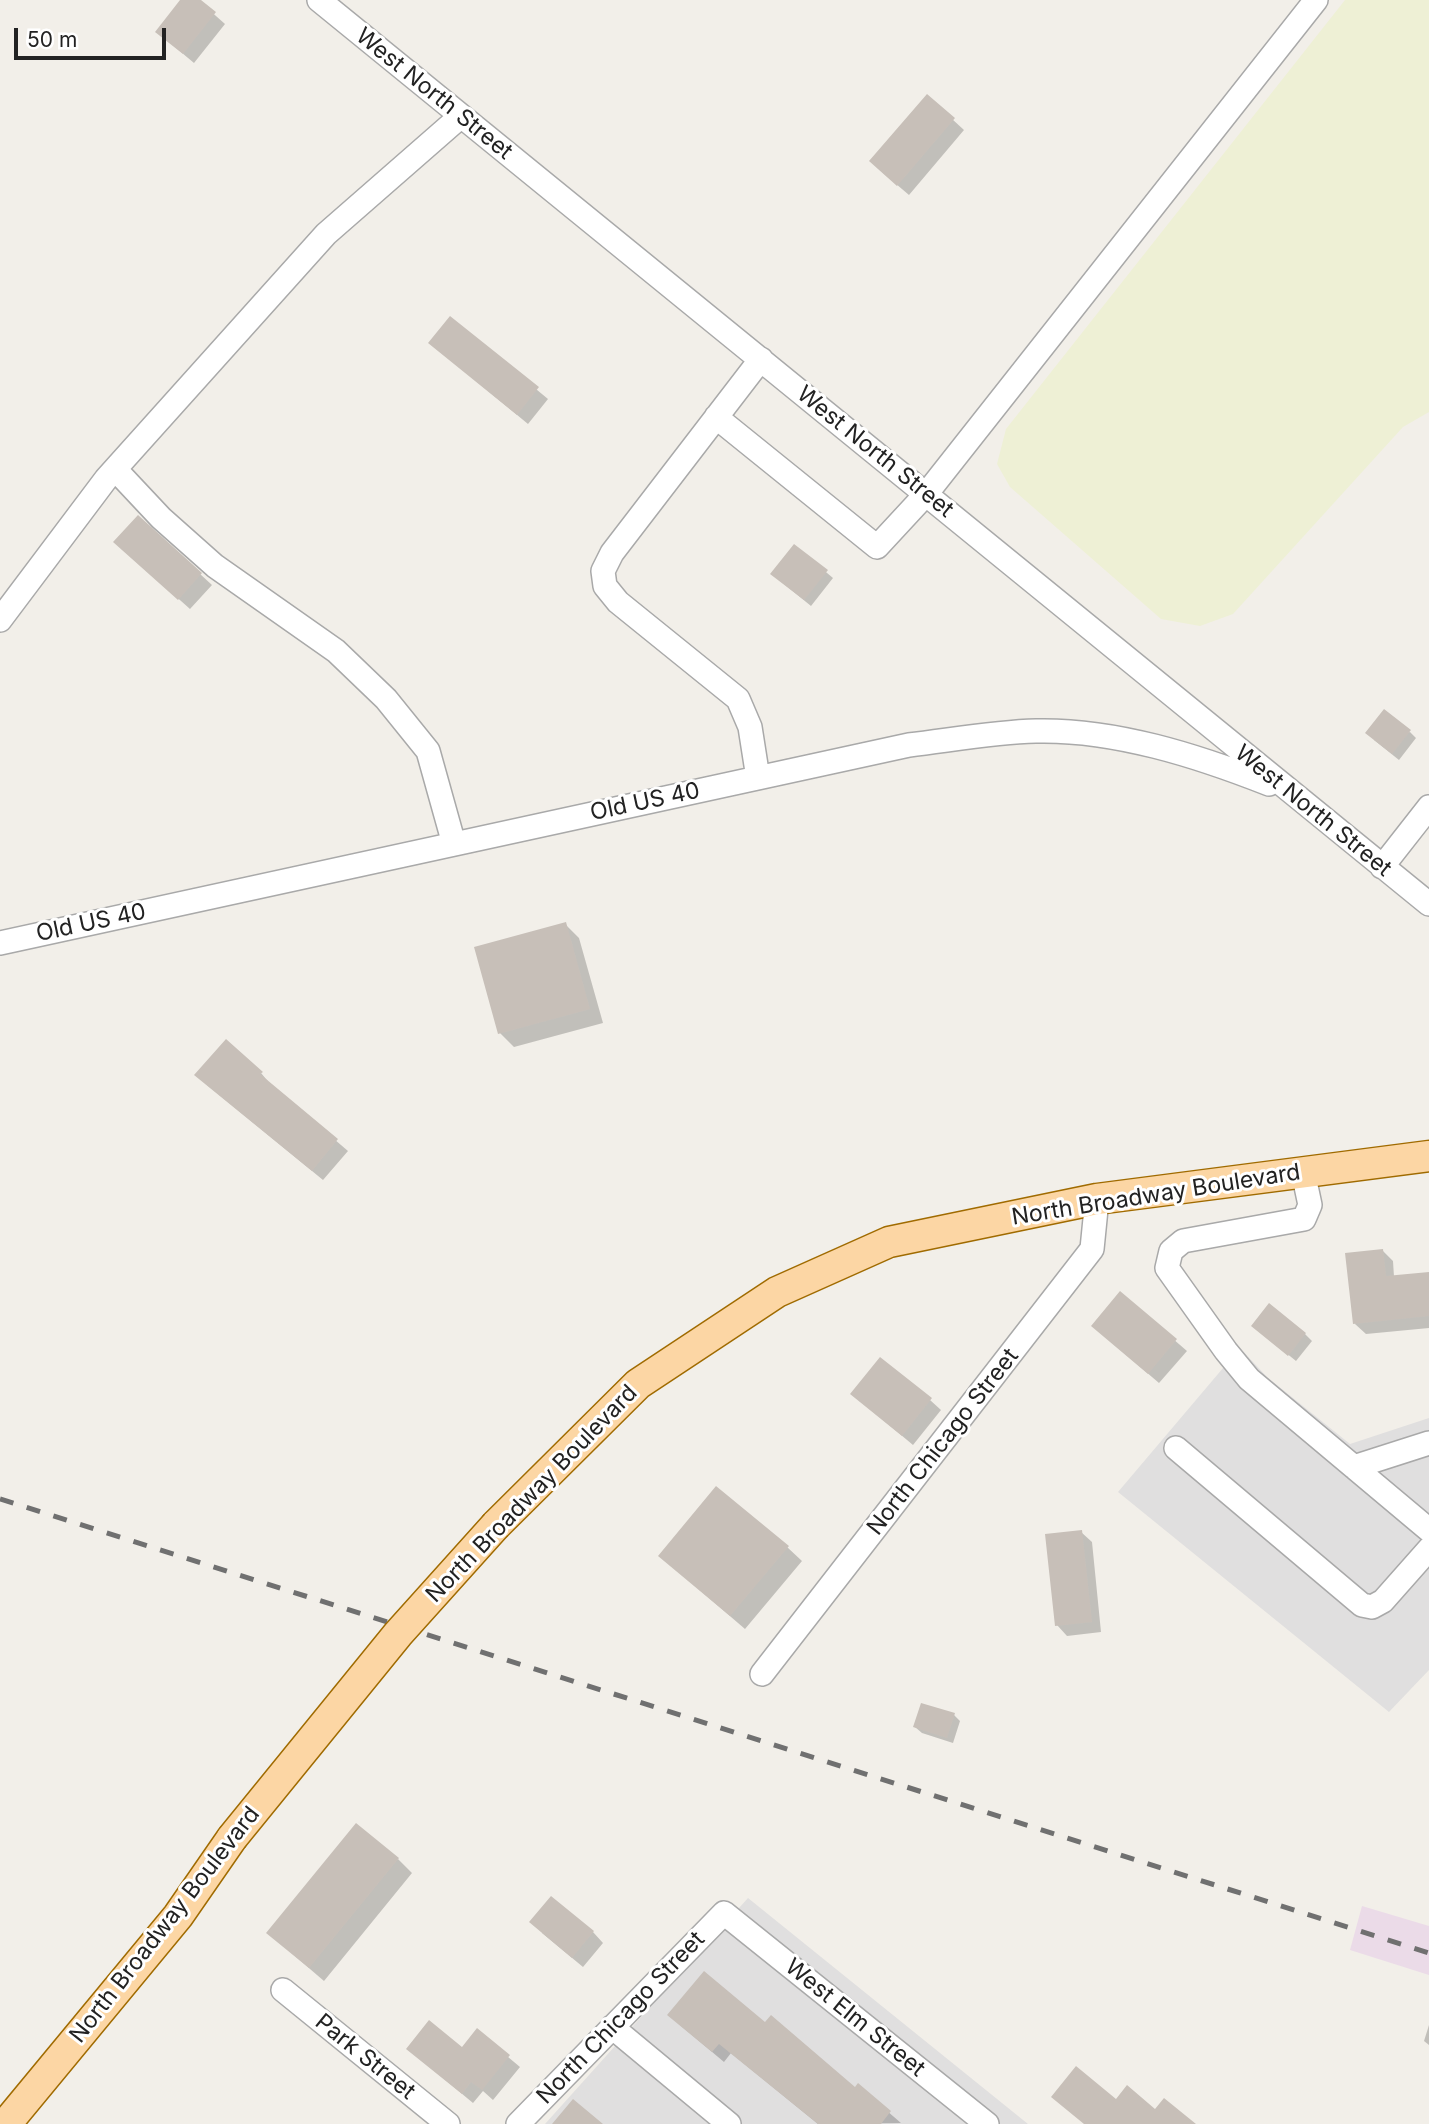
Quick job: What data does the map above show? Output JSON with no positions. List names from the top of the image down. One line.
{"streets":{"main road":["North Broadway Boulevard"],"street":["West North Street","Old US 40","North Chicago Street","West Elm Street","Park Street"]},"crossings":[["West North Street","Old US 40"],["North Broadway Boulevard","North Chicago Street"],["North Chicago Street","West Elm Street"]],"scale_bar":"50 m"}
